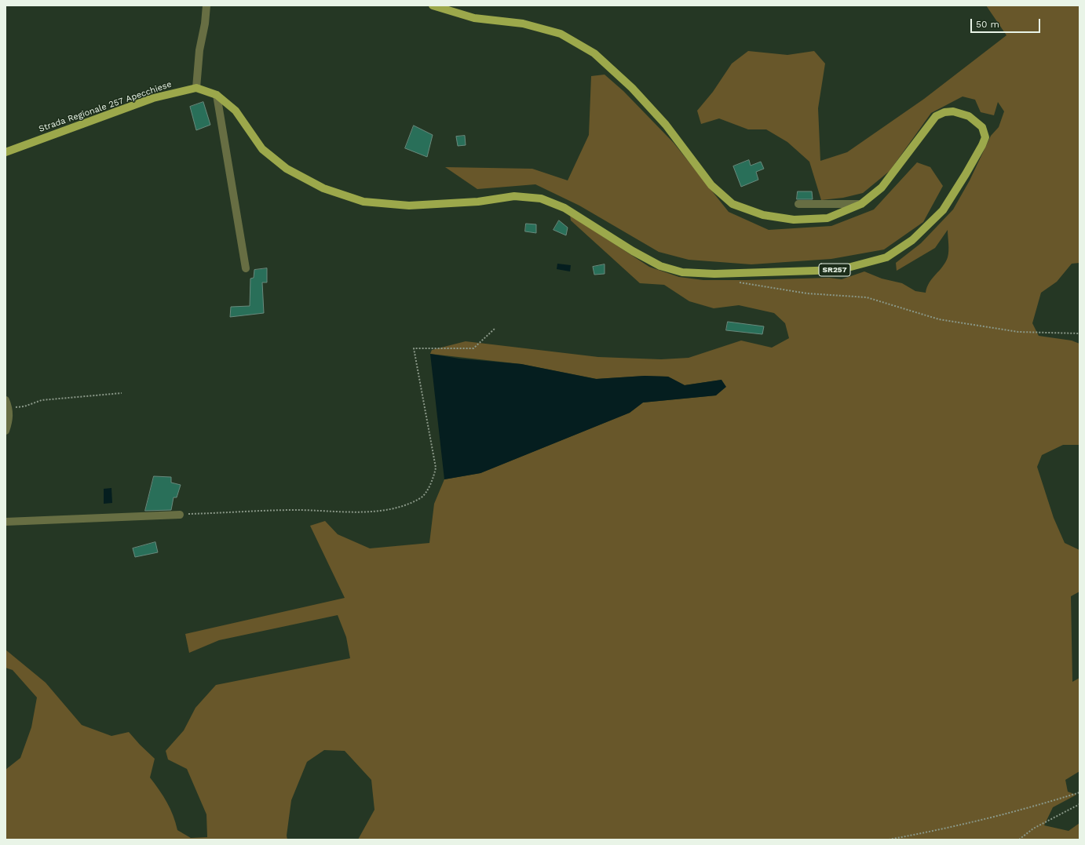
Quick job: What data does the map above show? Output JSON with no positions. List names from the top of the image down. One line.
{"streets":{"main road":["Strada Regionale 257 Apecchiese","SR257"]},"crossings":[["Strada Regionale 257 Apecchiese","SR257"]],"scale_bar":"50 m"}
